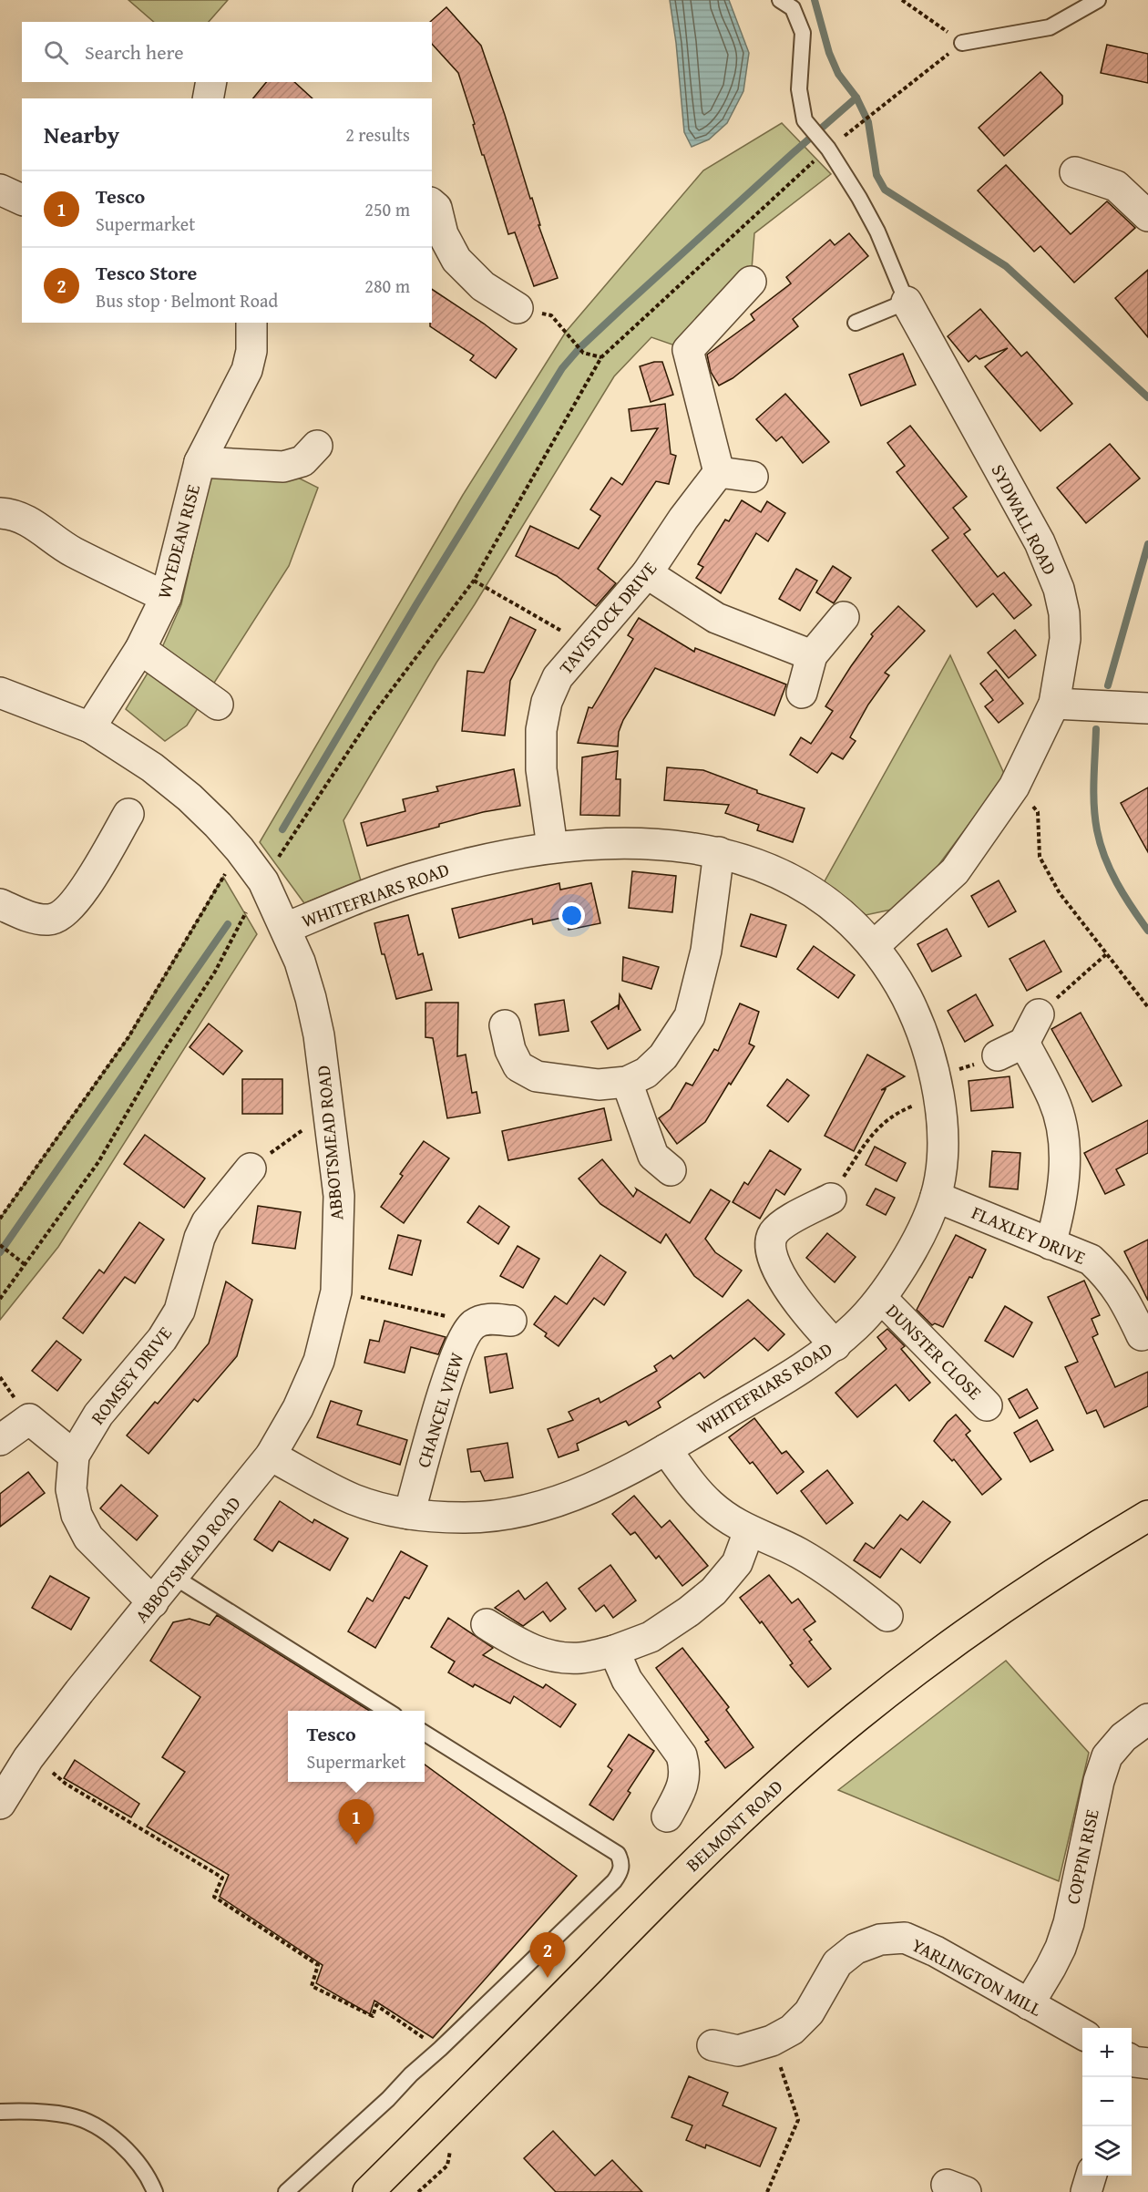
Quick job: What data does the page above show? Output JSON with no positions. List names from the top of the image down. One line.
{"streets":{"highway":["BELMONT ROAD"],"street":["SYDWALL ROAD","WYEDEAN RISE","TAVISTOCK DRIVE","WHITEFRIARS ROAD","ABBOTSMEAD ROAD","FLAXLEY DRIVE","DUNSTER CLOSE","ROMSEY DRIVE","CHANCEL VIEW","COPPIN RISE","YARLINGTON MILL"]},"crossings":[["SYDWALL ROAD","WHITEFRIARS ROAD"],["WYEDEAN RISE","ABBOTSMEAD ROAD"],["TAVISTOCK DRIVE","WHITEFRIARS ROAD"],["WHITEFRIARS ROAD","ABBOTSMEAD ROAD"],["WHITEFRIARS ROAD","FLAXLEY DRIVE"],["WHITEFRIARS ROAD","DUNSTER CLOSE"],["WHITEFRIARS ROAD","CHANCEL VIEW"],["ABBOTSMEAD ROAD","ROMSEY DRIVE"],["COPPIN RISE","YARLINGTON MILL"]],"page":{"search":"Search here","heading":["Nearby","2 results"],"list":[{"mark":"1","name":"Tesco","note":"Supermarket","value":"250 m"},{"mark":"2","name":"Tesco Store","note":"Bus stop · Belmont Road","value":"280 m"}],"popup":["Tesco","Supermarket"],"pins":["1","2"],"map_buttons":["+","−"]}}
